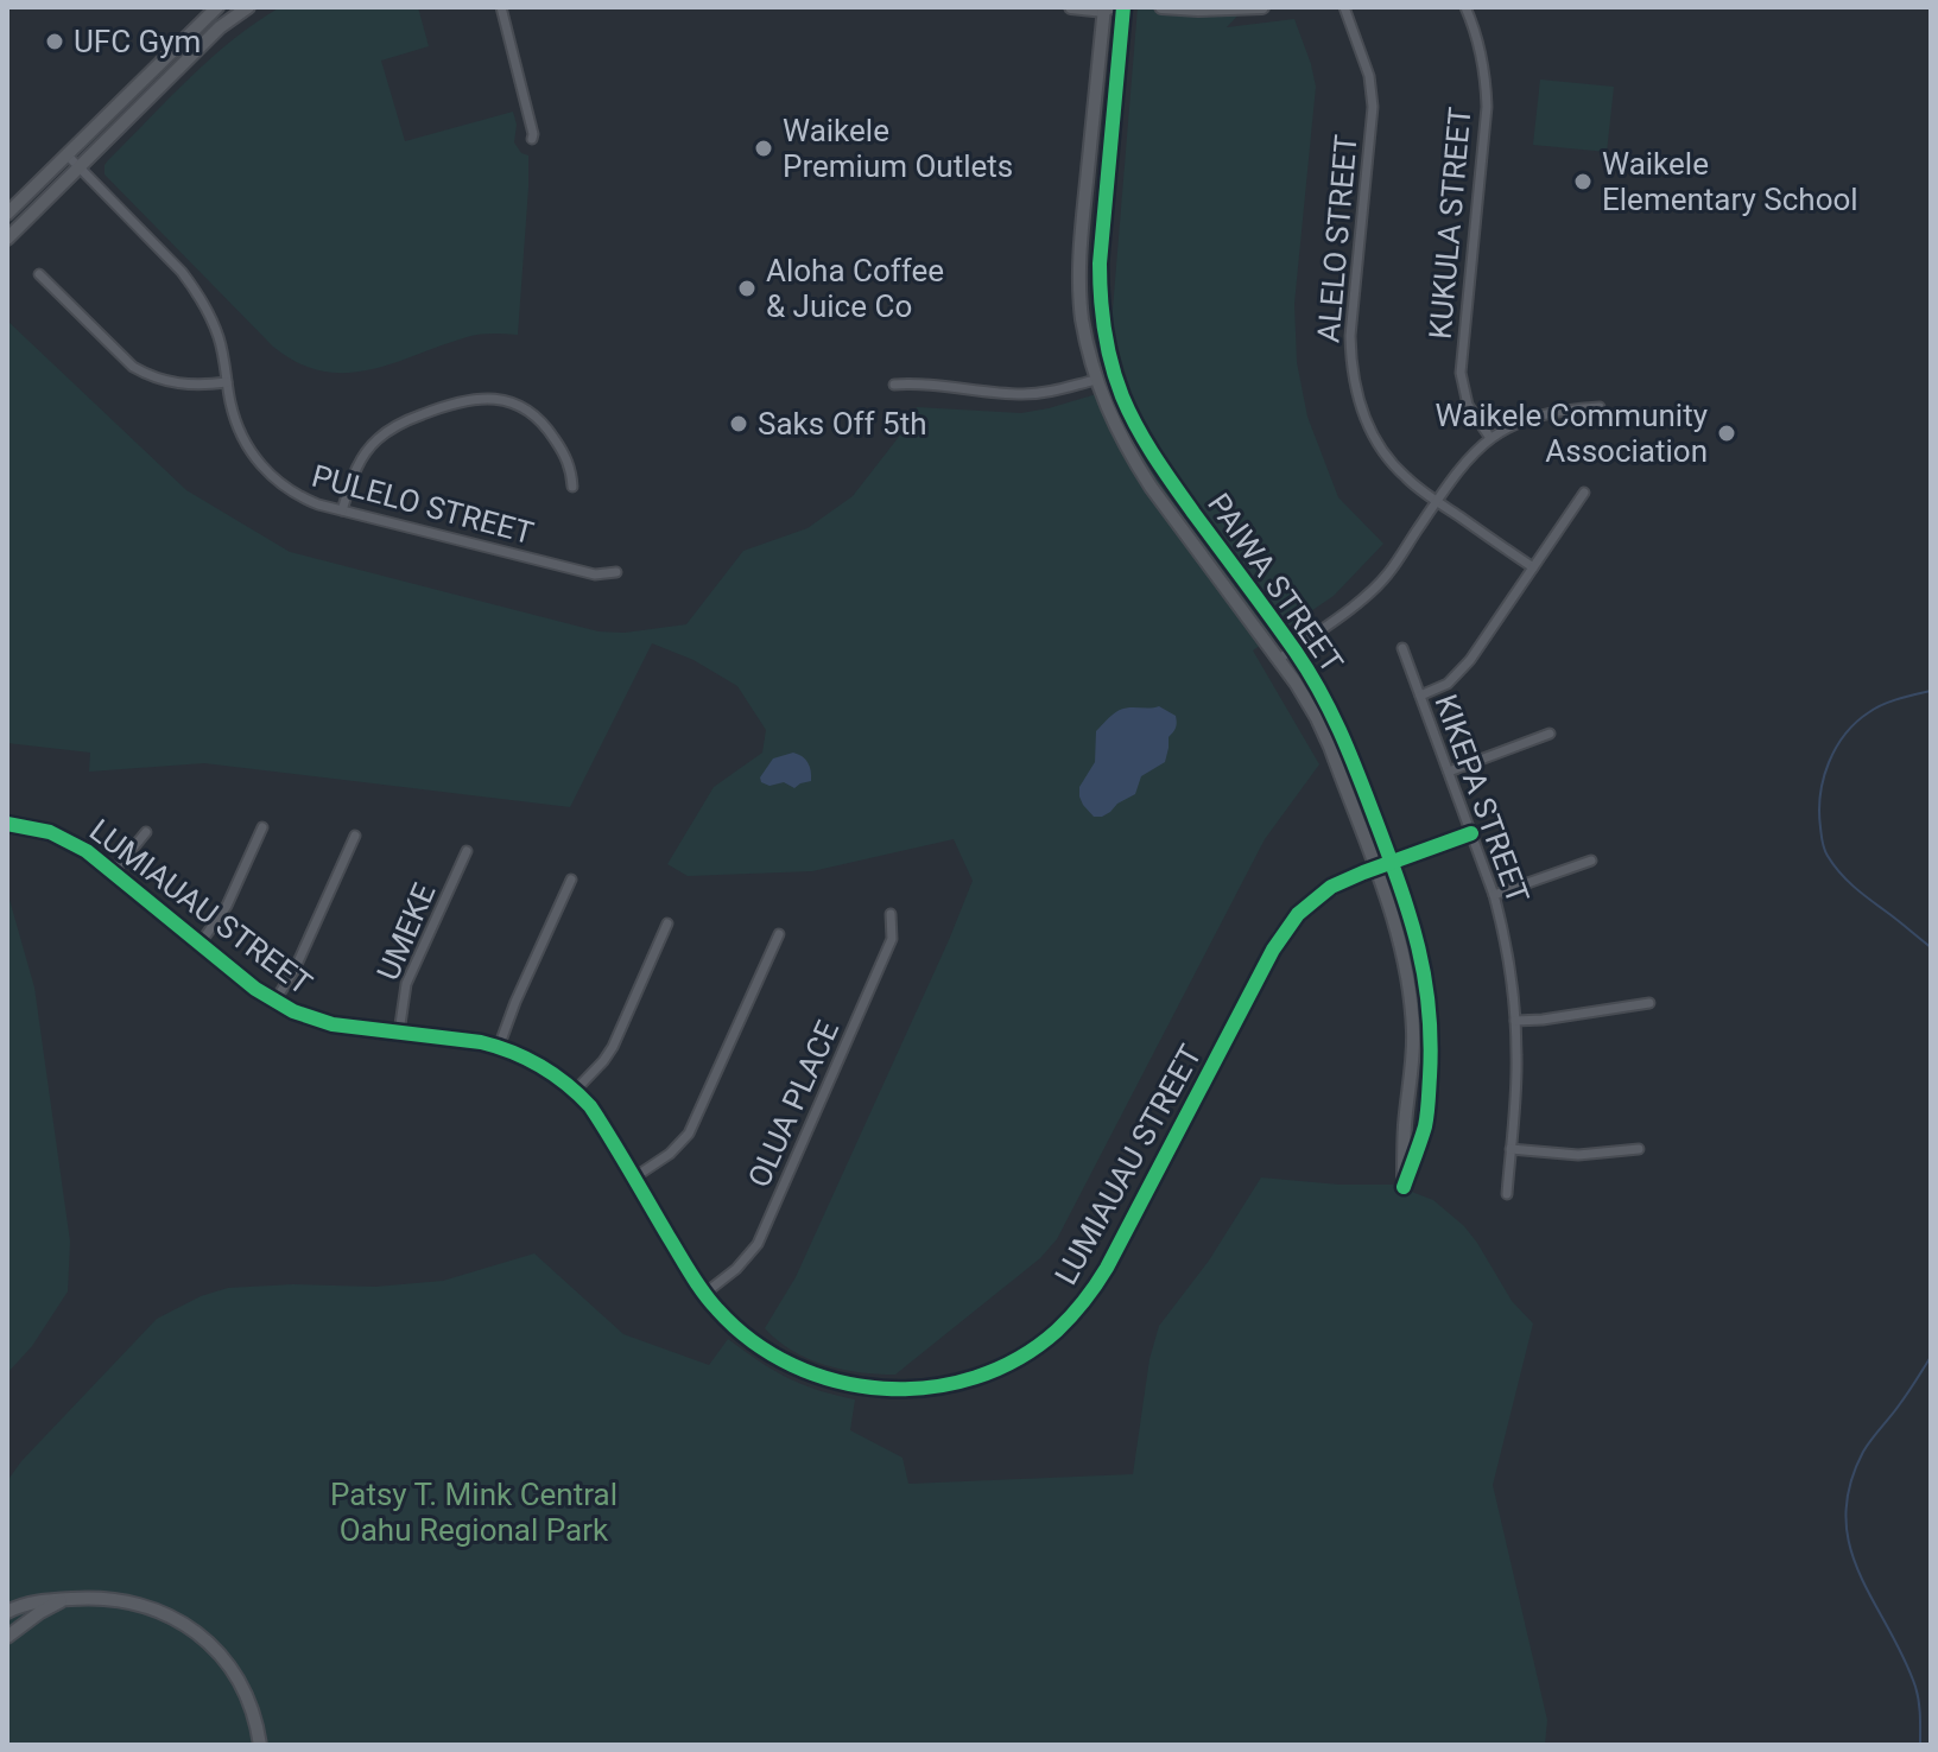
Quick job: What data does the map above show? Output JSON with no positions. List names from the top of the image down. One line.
{"streets":{"street":["KUKULA STREET","ALELO STREET","PULELO STREET","PAIWA STREET","KIKEPA STREET","LUMIAUAU STREET","UMEKE","OLUA PLACE"]},"crossings":[["PAIWA STREET","LUMIAUAU STREET"],["KIKEPA STREET","LUMIAUAU STREET"],["LUMIAUAU STREET","UMEKE"],["LUMIAUAU STREET","OLUA PLACE"]],"parks":["Patsy T. Mink Central Oahu Regional Park"],"places":["UFC Gym","Waikele Premium Outlets","Waikele Elementary School","Aloha Coffee & Juice Co","Saks Off 5th","Waikele Community Association"]}
